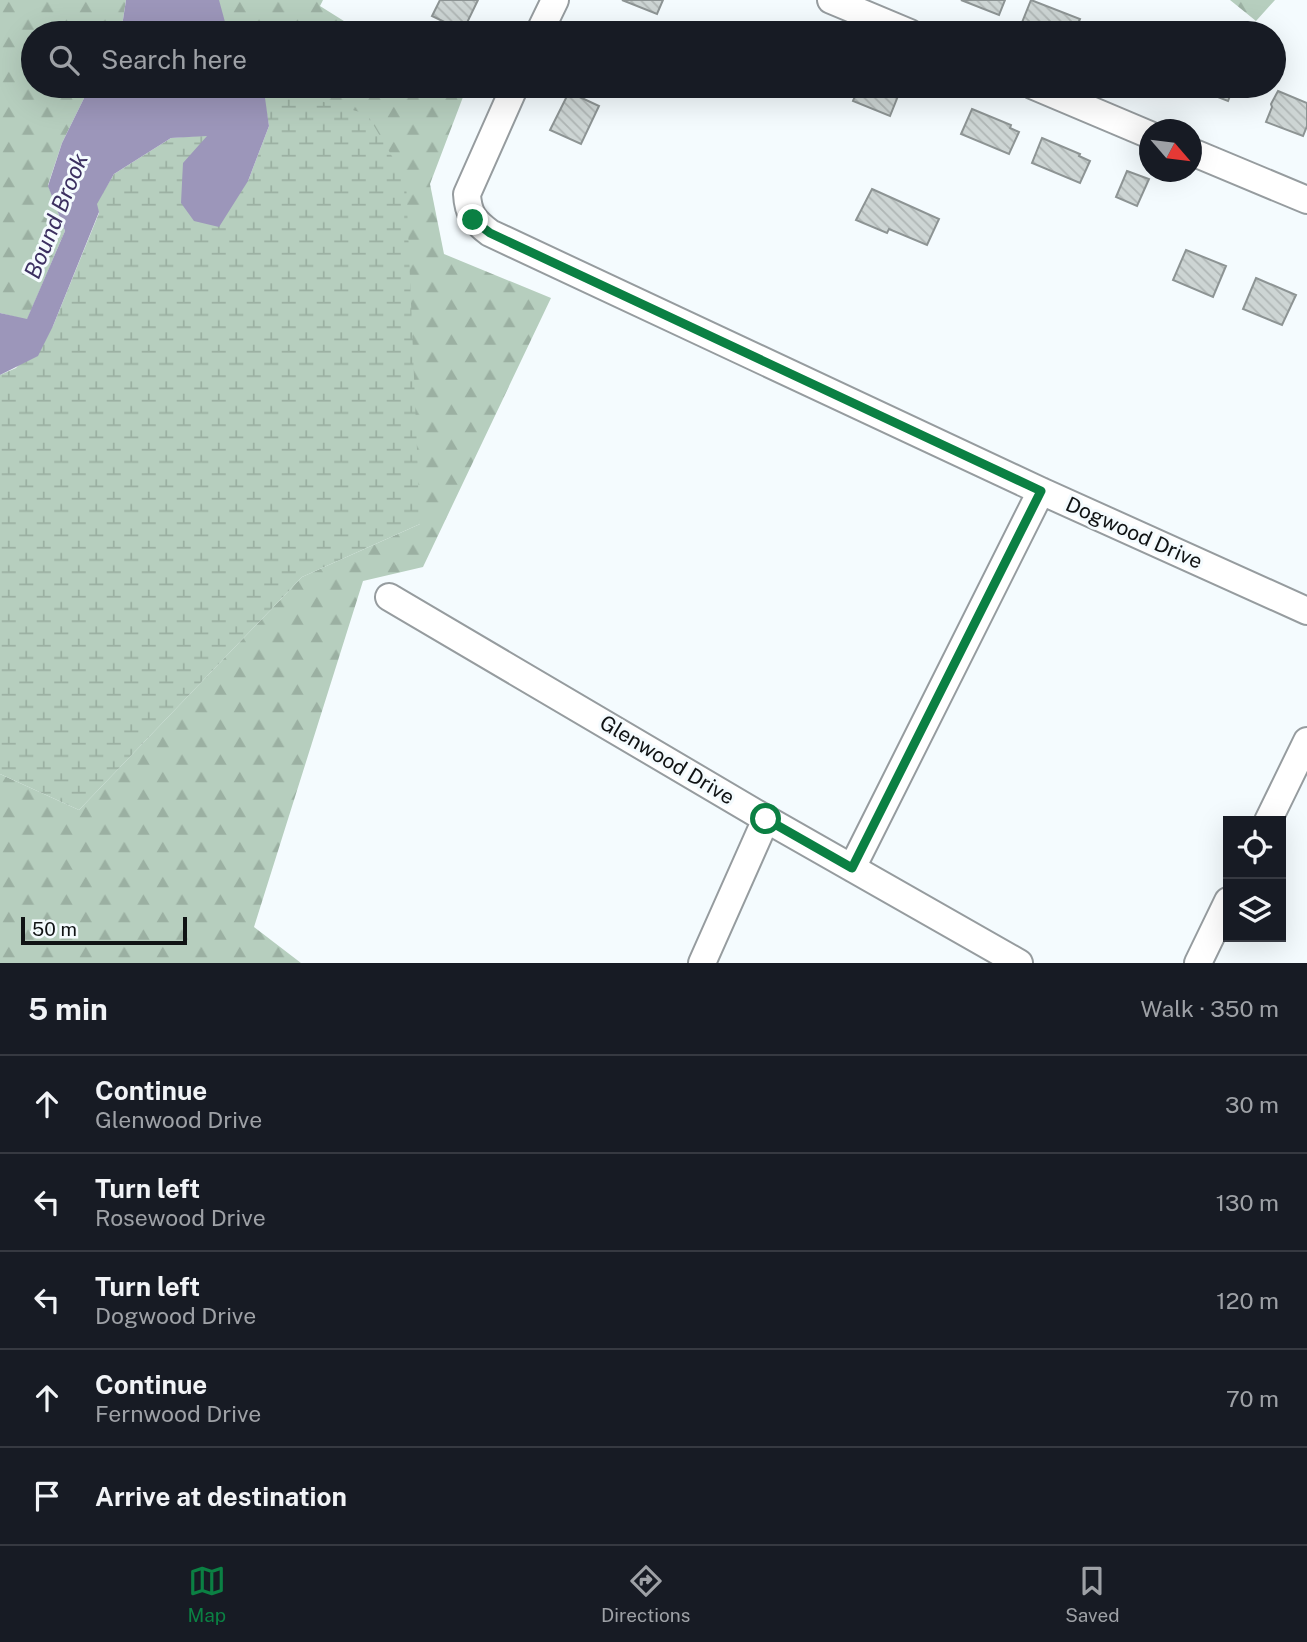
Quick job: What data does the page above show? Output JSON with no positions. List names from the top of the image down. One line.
{"streets":{"street":["Dogwood Drive","Glenwood Drive"]},"water":["Bound Brook"],"scale_bar":"50 m","north":"bottom right","page":{"search":"Search here","scale":"50 m","heading":["5 min","Walk · 350 m"],"list":[["Continue","Glenwood Drive","30 m"],["Turn left","Rosewood Drive","130 m"],["Turn left","Dogwood Drive","120 m"],["Continue","Fernwood Drive","70 m"],"Arrive at destination"],"nav":["Map","Directions","Saved"]}}
